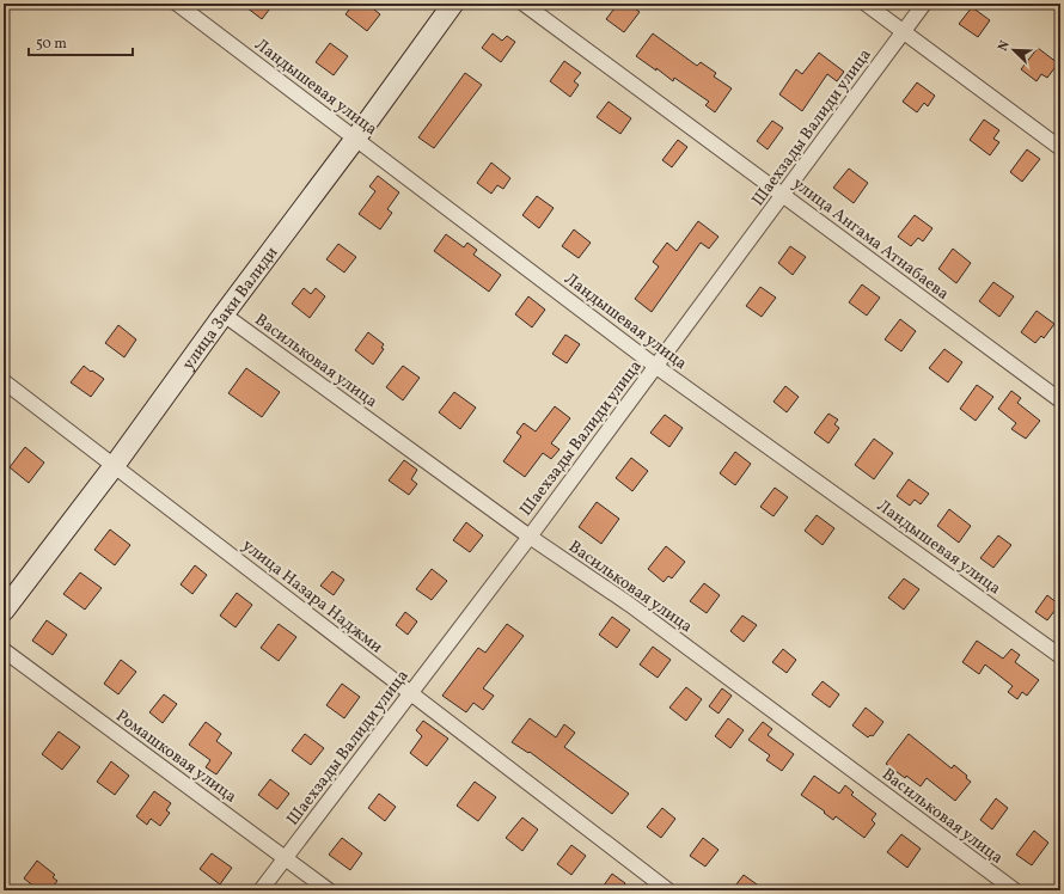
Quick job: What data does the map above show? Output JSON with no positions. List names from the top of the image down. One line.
{"streets":{"street":["Ландышевая улица","Шаехзады Валиди улица","улица Ангама Атнабаева","улица Заки Валиди","Васильковая улица","улица Назара Наджми","Ромашковая улица"]},"crossings":[["Ландышевая улица","Шаехзады Валиди улица"],["Ландышевая улица","улица Заки Валиди"],["Шаехзады Валиди улица","улица Ангама Атнабаева"],["Шаехзады Валиди улица","Васильковая улица"],["Шаехзады Валиди улица","улица Назара Наджми"],["Шаехзады Валиди улица","Ромашковая улица"],["улица Заки Валиди","Васильковая улица"],["улица Заки Валиди","улица Назара Наджми"]],"scale_bar":"50 m","north":"top left"}
